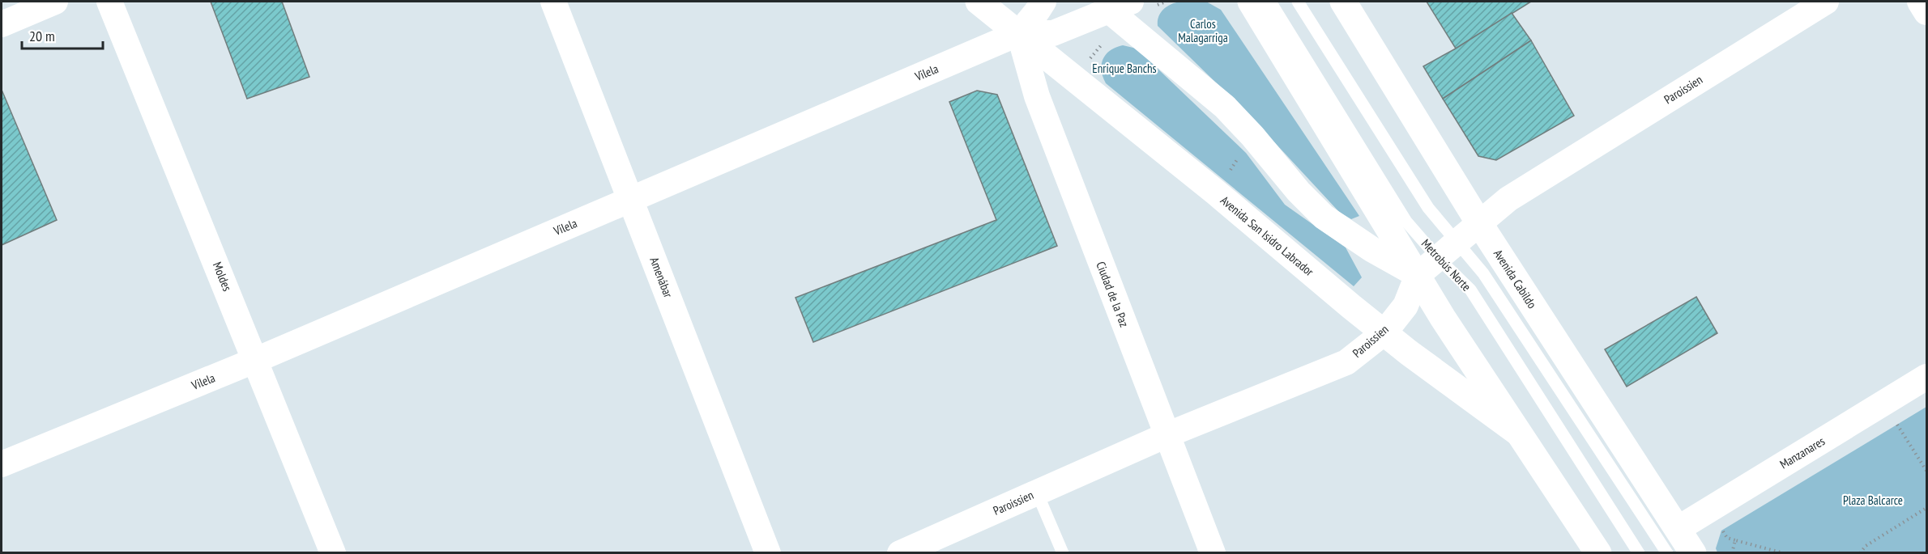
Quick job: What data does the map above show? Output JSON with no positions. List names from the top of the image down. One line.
{"streets":{"main road":["Avenida San Isidro Labrador","Avenida Cabildo"],"street":["Vilela","Paroissien","Moldes","Amenábar","Ciudad de la Paz","Manzanares"],"lane":["Metrobús Norte"]},"crossings":[["Vilela","Avenida San Isidro Labrador"],["Vilela","Moldes"],["Vilela","Amenábar"],["Vilela","Ciudad de la Paz"],["Paroissien","Avenida San Isidro Labrador"],["Paroissien","Metrobús Norte"],["Paroissien","Avenida Cabildo"],["Paroissien","Ciudad de la Paz"],["Avenida San Isidro Labrador","Ciudad de la Paz"],["Avenida Cabildo","Manzanares"]],"parks":["Carlos Malagarriga","Enrique Banchs","Plaza Balcarce"],"scale_bar":"20 m"}
